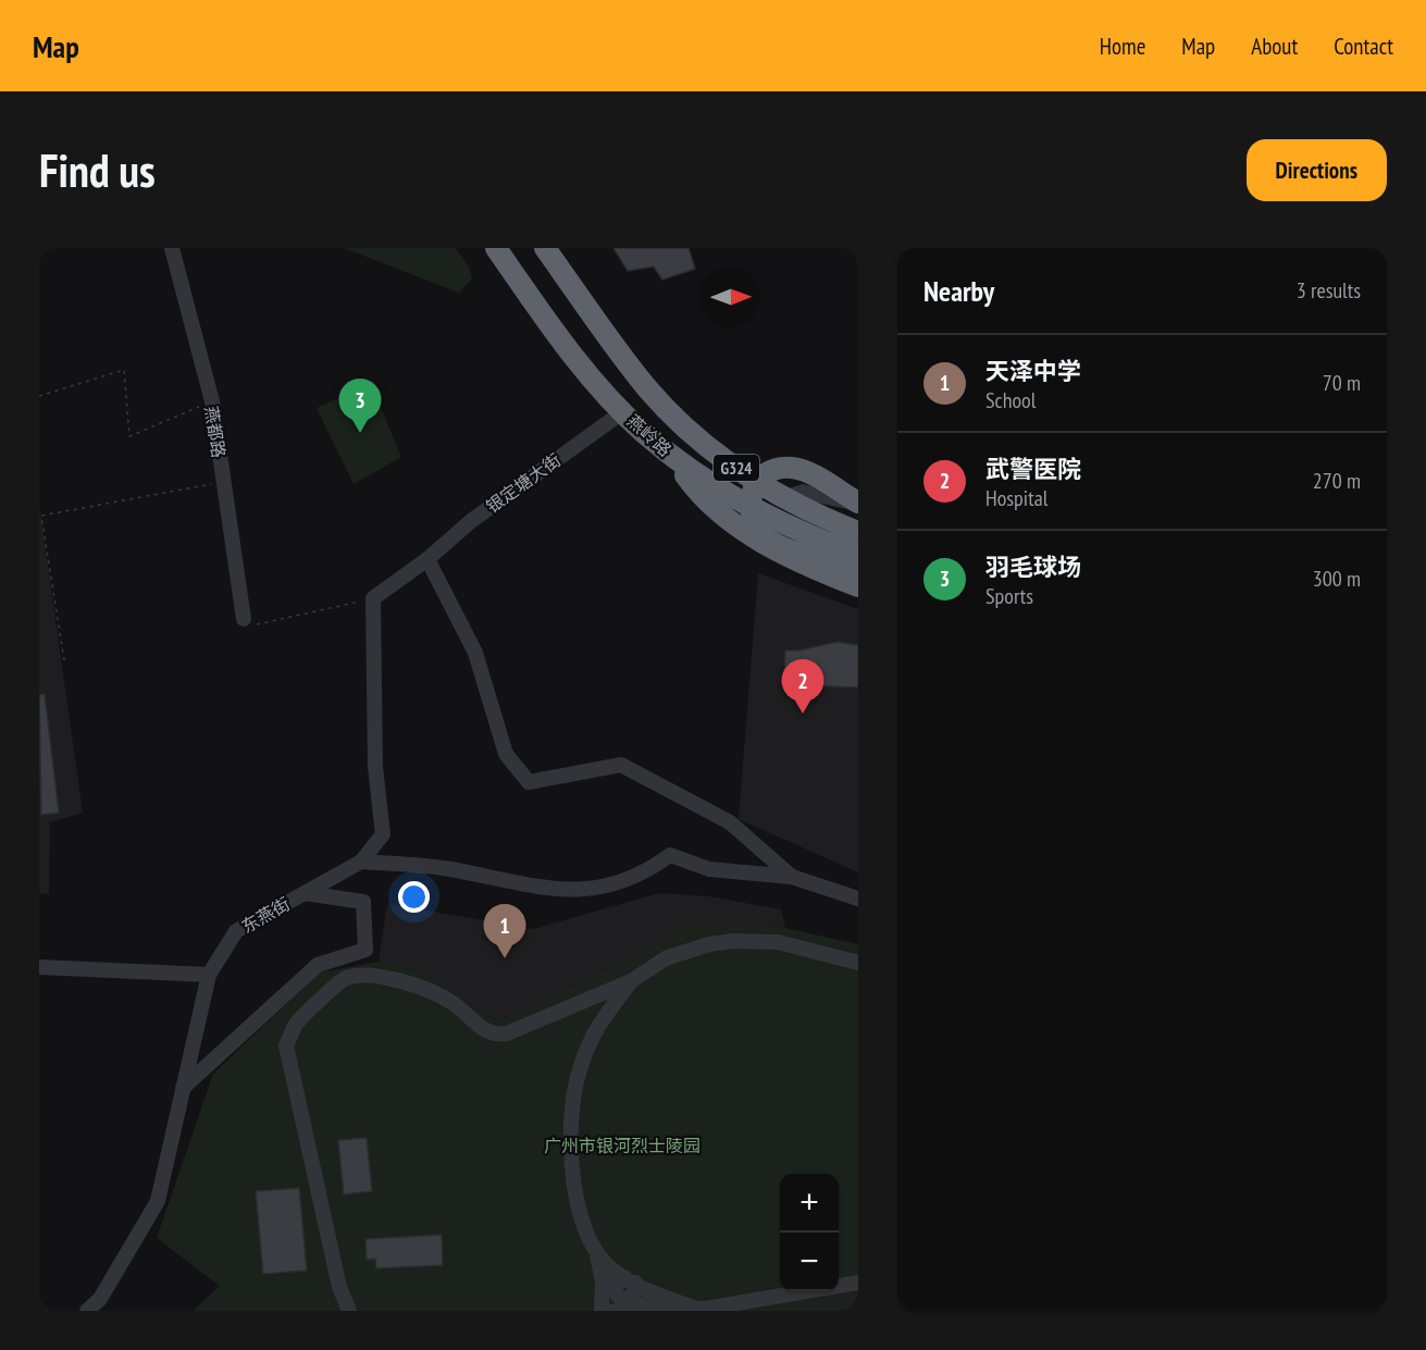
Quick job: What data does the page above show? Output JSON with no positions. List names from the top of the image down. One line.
{"streets":{"highway":["燕岭路","G324"],"street":["燕都路","银定塘大街","东燕街"]},"crossings":[["燕岭路","银定塘大街"]],"parks":["广州市银河烈士陵园"],"north":"right","page":{"header":"Map","nav":["Home","Map","About","Contact"],"buttons":"Directions","title":"Find us","heading":["Nearby","3 results"],"list":[{"mark":"1","name":"天泽中学","note":"School","value":"70 m"},{"mark":"2","name":"武警医院","note":"Hospital","value":"270 m"},{"mark":"3","name":"羽毛球场","note":"Sports","value":"300 m"}],"pins":["3","2","1"],"map_buttons":["+","−"]}}
